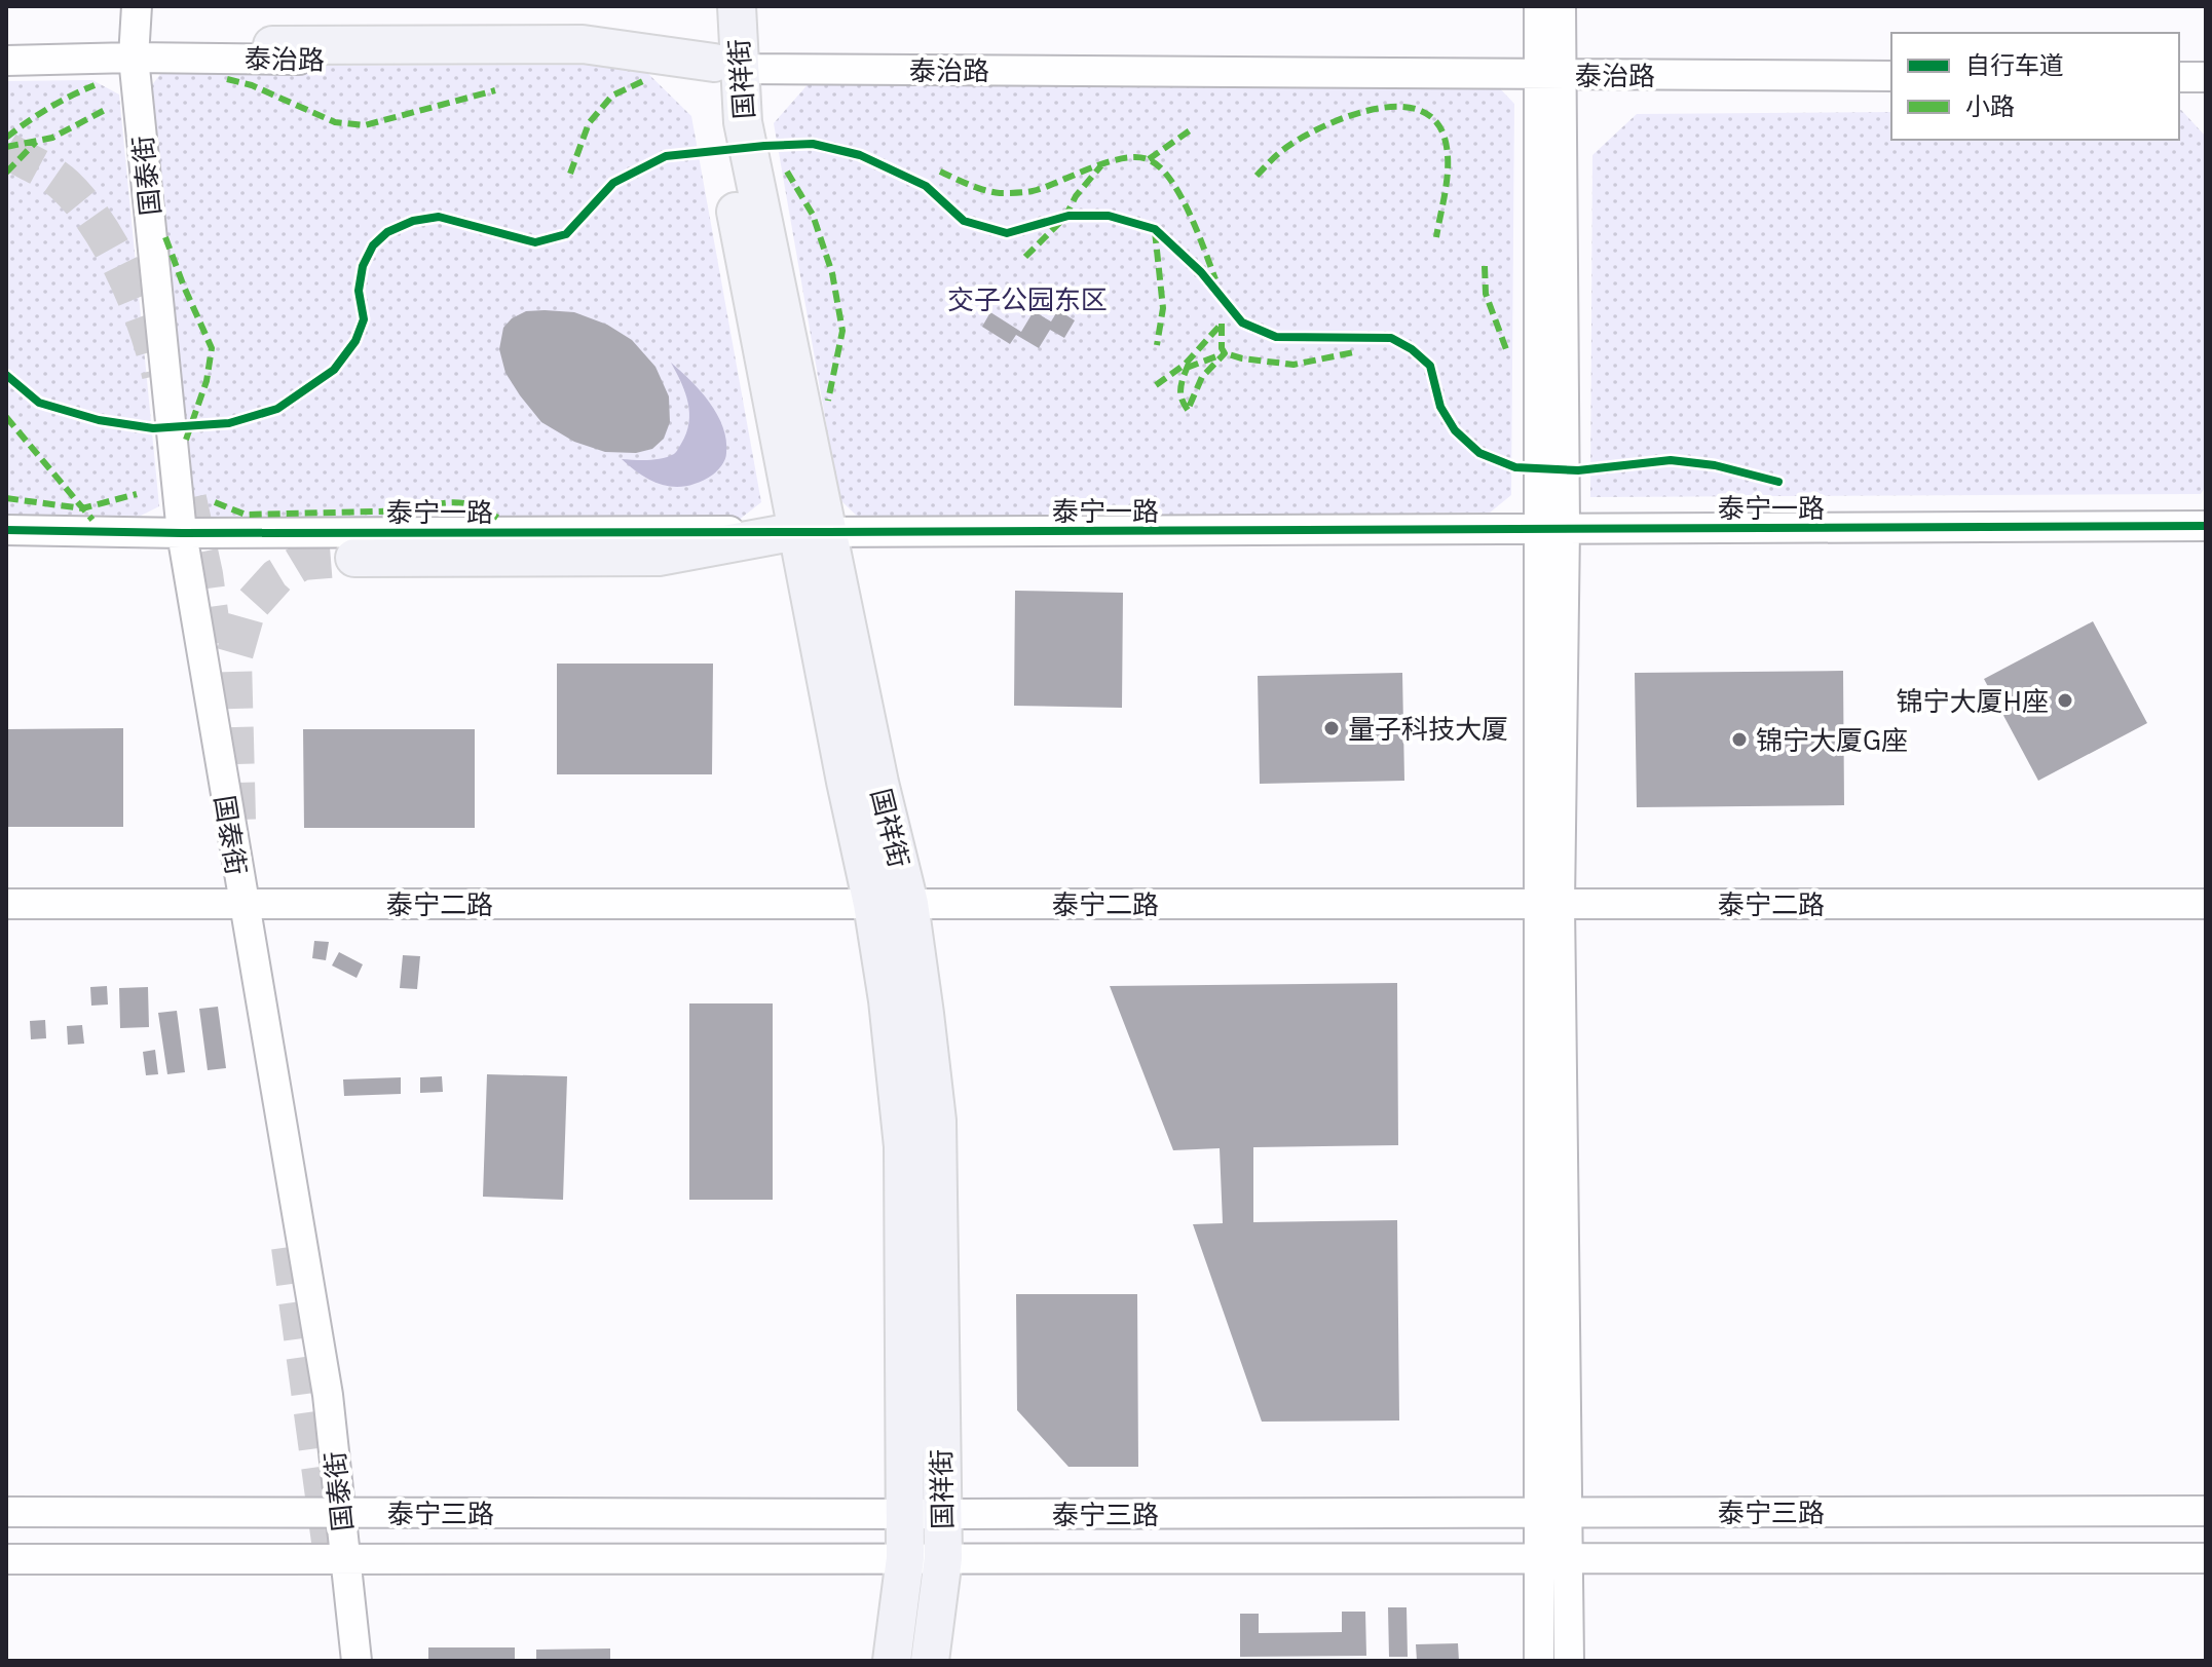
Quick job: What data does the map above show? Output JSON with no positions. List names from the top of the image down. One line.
{"streets":{"main road":["国祥街"],"street":["泰治路","国泰街","泰宁一路","泰宁二路","泰宁三路"]},"crossings":[["泰治路","国祥街"],["泰治路","国泰街"],["国祥街","泰宁一路"],["国祥街","泰宁二路"],["国祥街","泰宁三路"],["国泰街","泰宁一路"],["国泰街","泰宁二路"],["国泰街","泰宁三路"]],"parks":["交子公园东区"],"places":["锦宁大厦H座","量子科技大厦","锦宁大厦G座"],"legend":["自行车道","小路"]}
